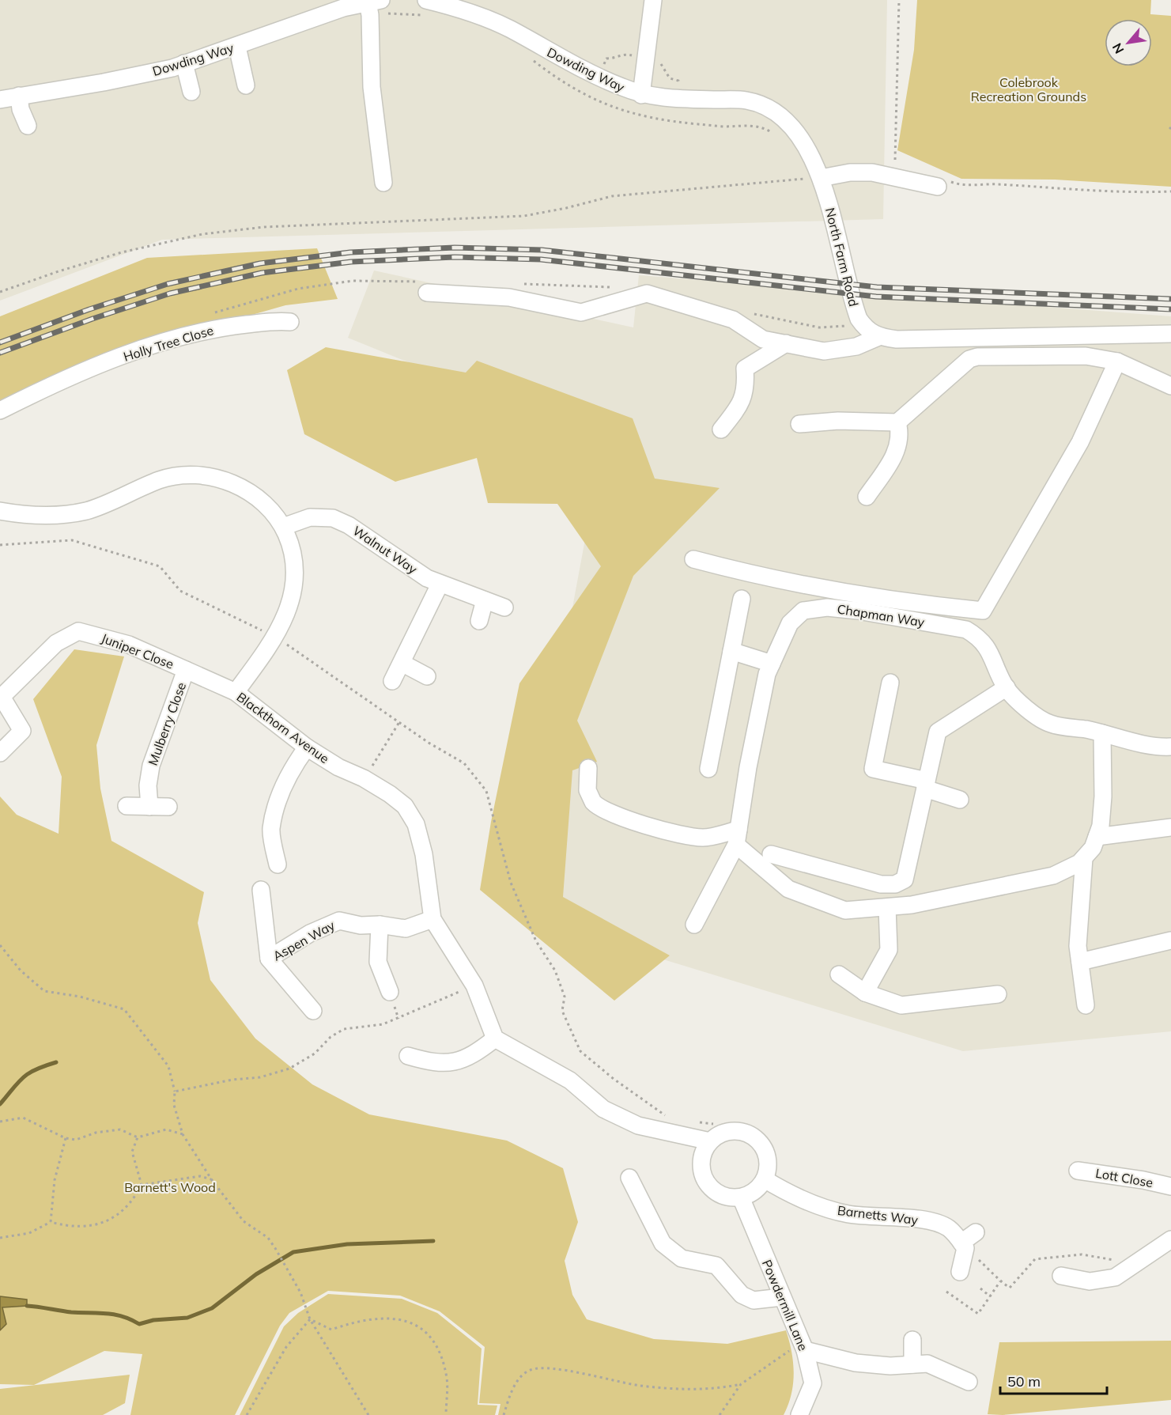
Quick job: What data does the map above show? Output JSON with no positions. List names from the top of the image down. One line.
{"streets":{"street":["Dowding Way","North Farm Road","Holly Tree Close","Walnut Way","Chapman Way","Juniper Close","Mulberry Close","Blackthorn Avenue","Aspen Way","Lott Close","Barnetts Way","Powdermill Lane"]},"crossings":[["Dowding Way","North Farm Road"],["Juniper Close","Mulberry Close"],["Juniper Close","Blackthorn Avenue"],["Mulberry Close","Blackthorn Avenue"],["Blackthorn Avenue","Aspen Way"],["Barnetts Way","Powdermill Lane"]],"parks":["Colebrook Recreation Grounds","Barnett's Wood"],"scale_bar":"50 m","north":"bottom left"}
